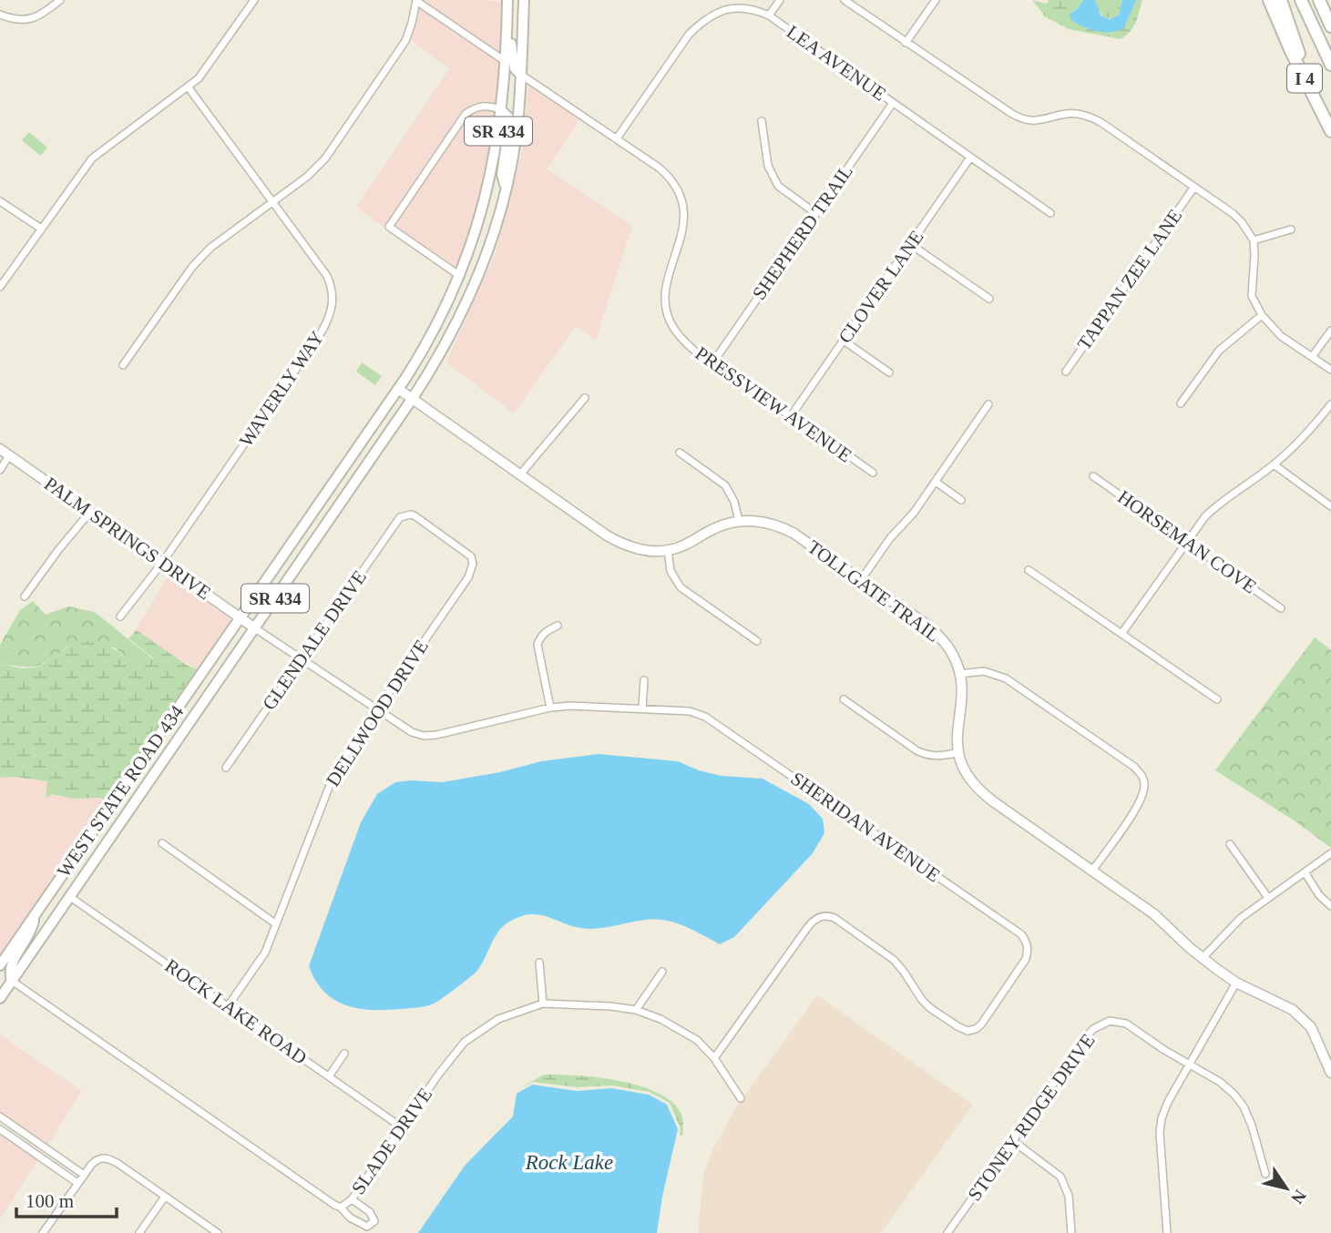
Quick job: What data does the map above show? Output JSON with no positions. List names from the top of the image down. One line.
{"streets":{"highway":["I 4"],"main road":["SR 434","WEST STATE ROAD 434"],"street":["LEA AVENUE","SHEPHERD TRAIL","TAPPAN ZEE LANE","CLOVER LANE","WAVERLY WAY","PRESSVIEW AVENUE","PALM SPRINGS DRIVE","HORSEMAN COVE","TOLLGATE TRAIL","GLENDALE DRIVE","DELLWOOD DRIVE","SHERIDAN AVENUE","ROCK LAKE ROAD","STONEY RIDGE DRIVE","SLADE DRIVE"]},"crossings":[["LEA AVENUE","SHEPHERD TRAIL"],["LEA AVENUE","CLOVER LANE"],["LEA AVENUE","PRESSVIEW AVENUE"],["SR 434","PRESSVIEW AVENUE"],["SR 434","PALM SPRINGS DRIVE"],["SR 434","TOLLGATE TRAIL"],["SR 434","WEST STATE ROAD 434"],["SR 434","SHERIDAN AVENUE"],["SR 434","ROCK LAKE ROAD"],["SR 434","SLADE DRIVE"],["SHEPHERD TRAIL","PRESSVIEW AVENUE"],["CLOVER LANE","PRESSVIEW AVENUE"],["WAVERLY WAY","PALM SPRINGS DRIVE"],["PALM SPRINGS DRIVE","WEST STATE ROAD 434"],["PALM SPRINGS DRIVE","SHERIDAN AVENUE"],["GLENDALE DRIVE","DELLWOOD DRIVE"],["GLENDALE DRIVE","SHERIDAN AVENUE"],["DELLWOOD DRIVE","SHERIDAN AVENUE"],["DELLWOOD DRIVE","ROCK LAKE ROAD"],["SHERIDAN AVENUE","SLADE DRIVE"],["ROCK LAKE ROAD","SLADE DRIVE"]],"water":["Rock Lake"],"scale_bar":"100 m","north":"bottom right"}
